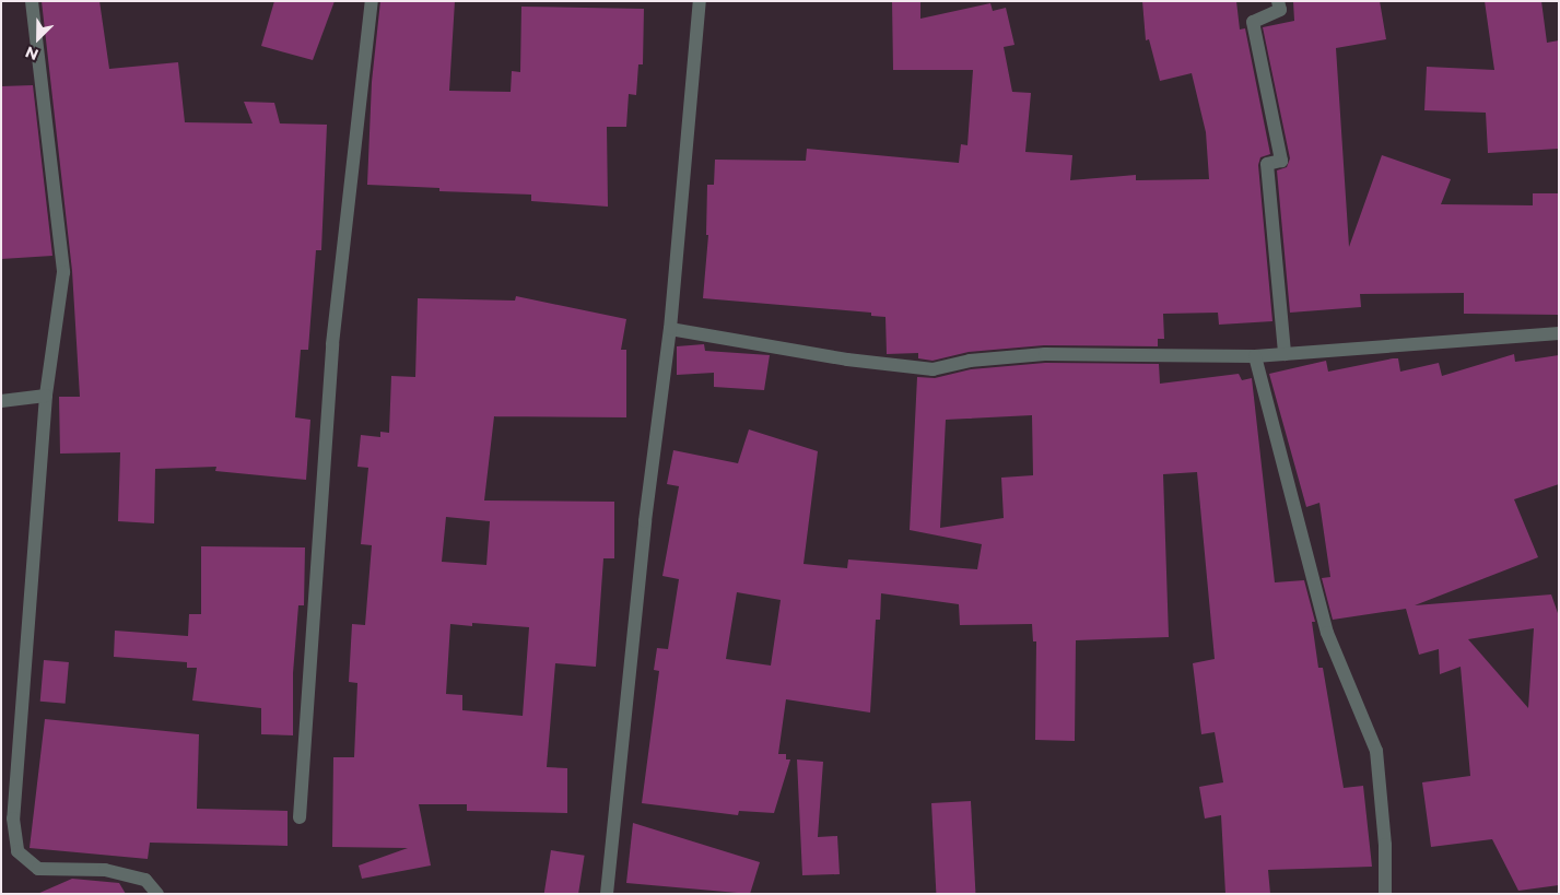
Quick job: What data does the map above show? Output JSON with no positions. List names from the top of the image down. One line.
{"north":"bottom left"}
